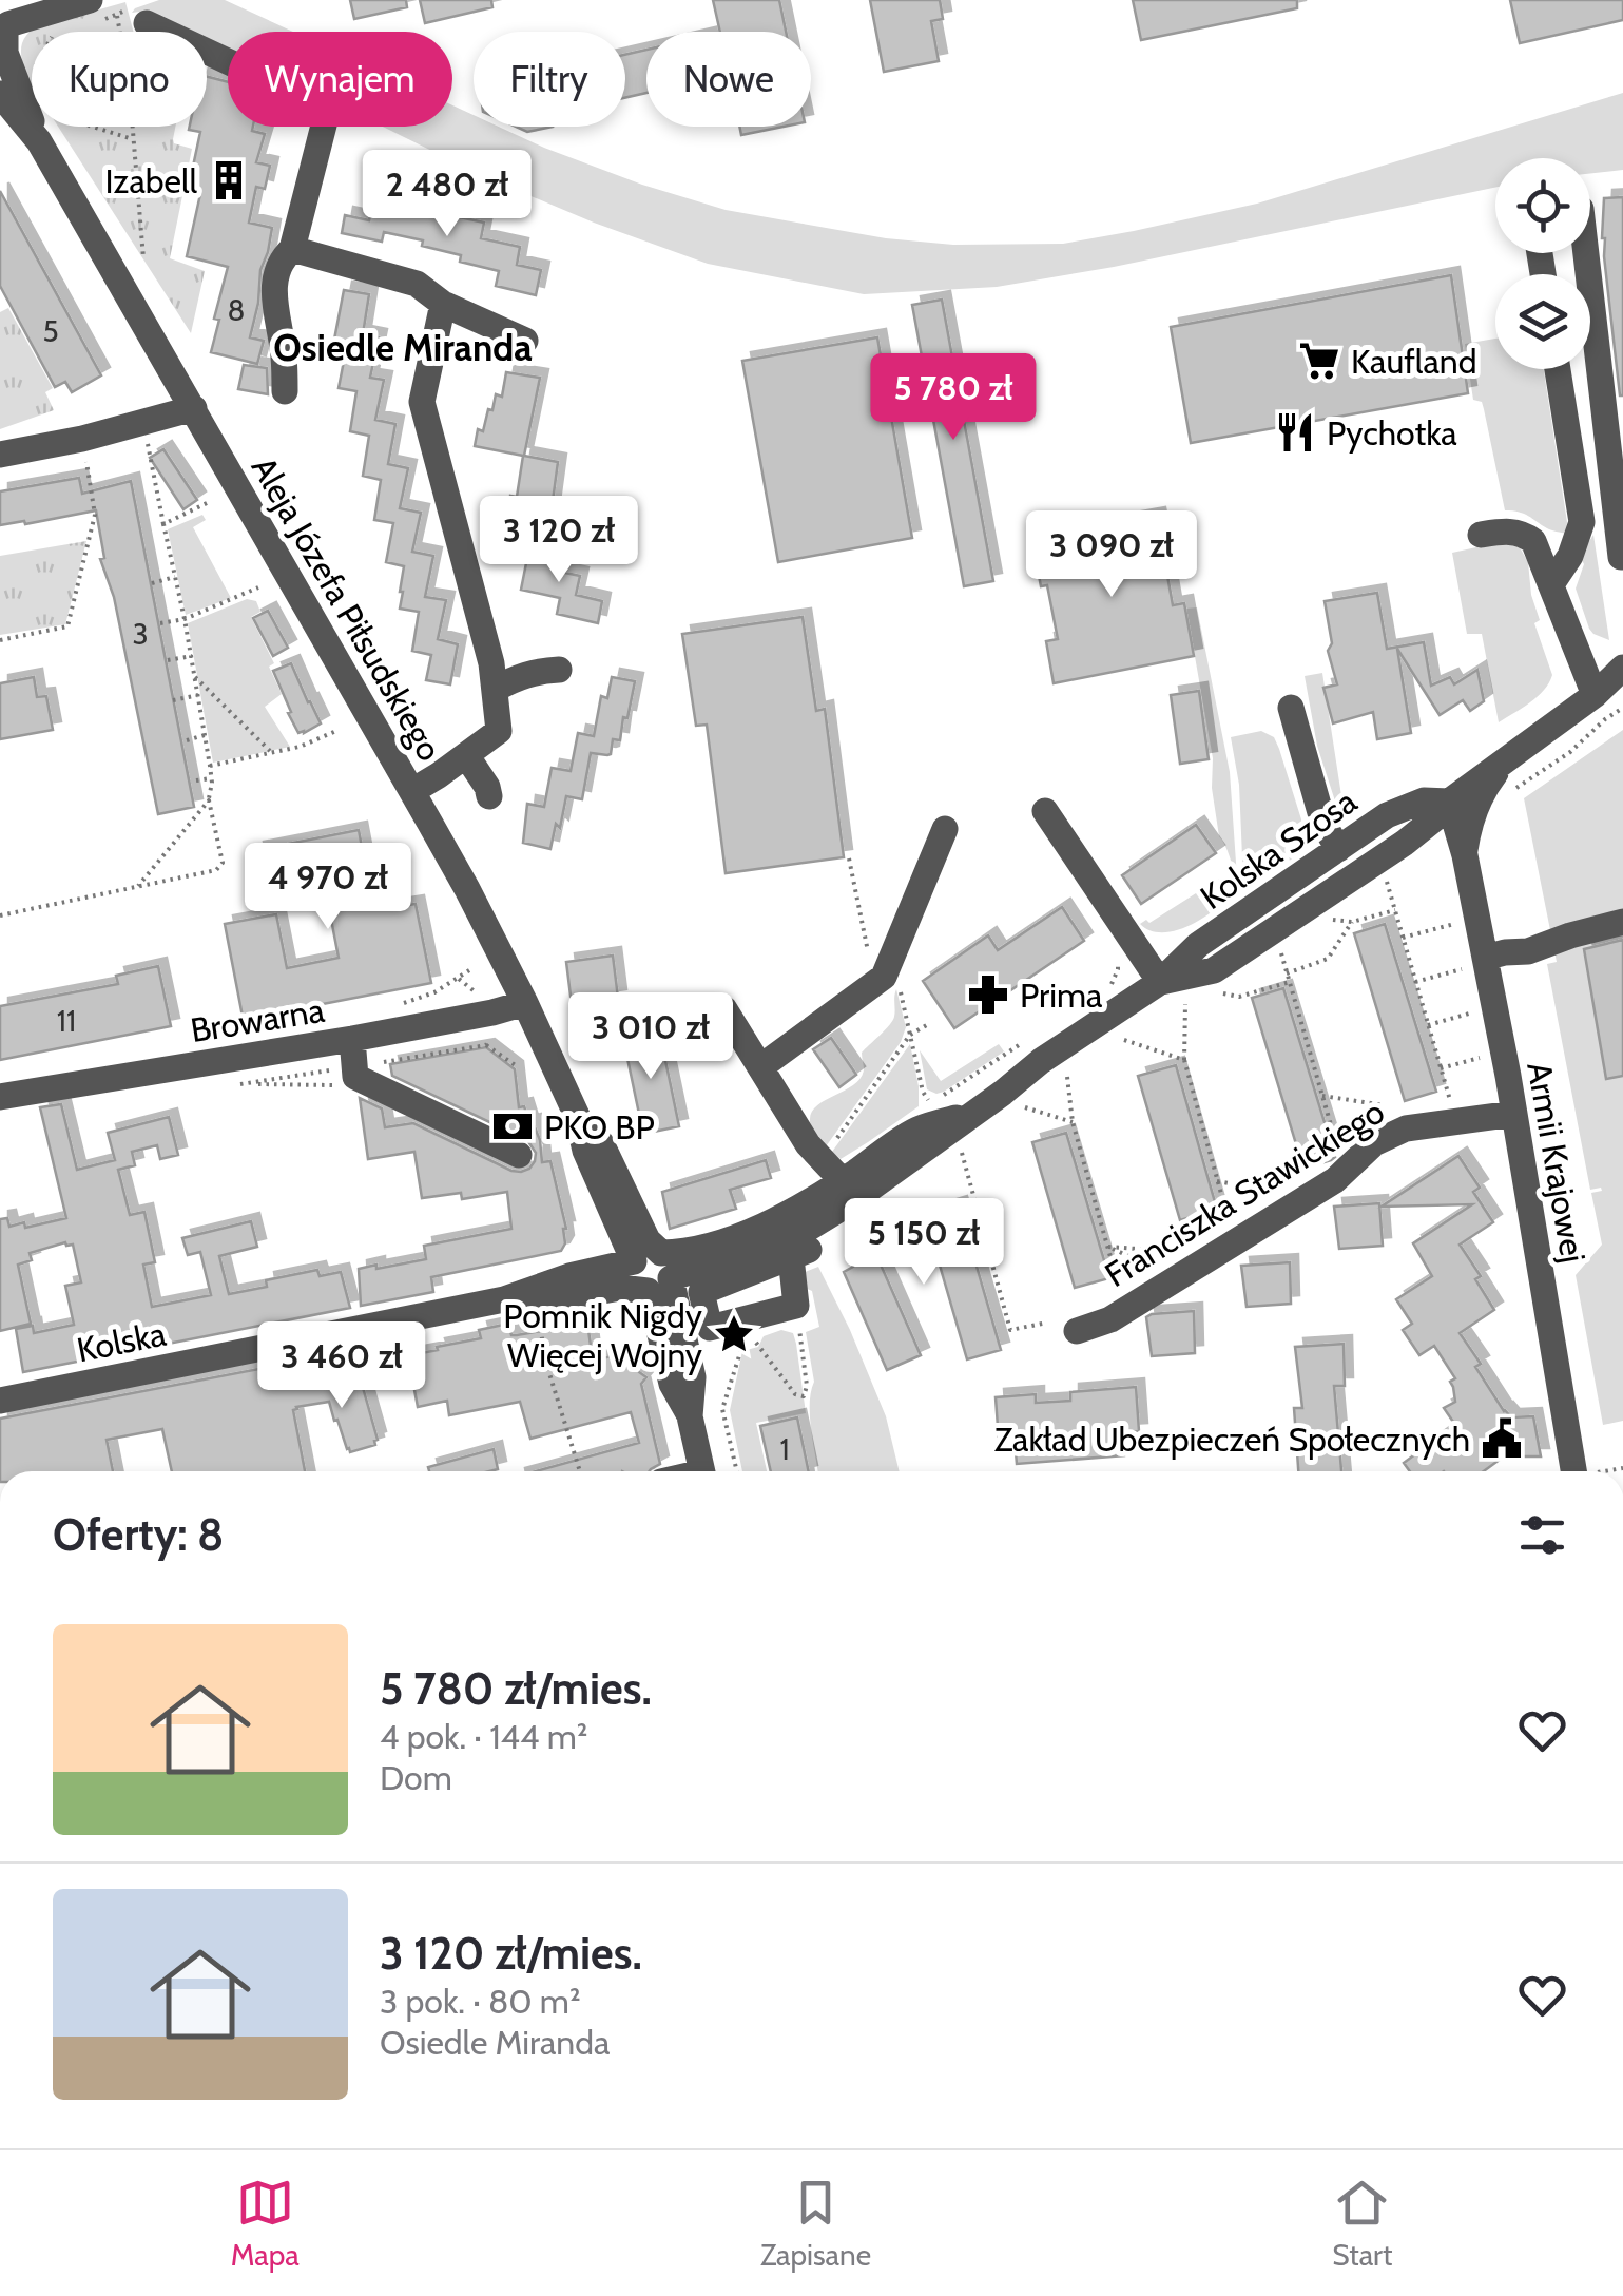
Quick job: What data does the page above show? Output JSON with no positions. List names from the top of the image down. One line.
{"streets":{"street":["Aleja Józefa Piłsudskiego","Kolska Szosa","Browarna","Armii Krajowej","Franciszka Stawickiego","Kolska"]},"crossings":[["Aleja Józefa Piłsudskiego","Kolska Szosa"],["Aleja Józefa Piłsudskiego","Browarna"],["Aleja Józefa Piłsudskiego","Kolska"],["Kolska Szosa","Armii Krajowej"],["Kolska Szosa","Kolska"],["Armii Krajowej","Franciszka Stawickiego"]],"districts":["Osiedle Miranda"],"places":{"building":["Izabell"],"supermarket":["Kaufland"],"restaurant":["Pychotka"],"pharmacy":["Prima"],"bank":["PKO BP"],"place":["Pomnik Nigdy Więcej Wojny"],"public building":["Zakład Ubezpieczeń Społecznych"]},"house_numbers":["8","5","3","11","1"],"page":{"chip":["Kupno","Wynajem","Filtry","Nowe"],"price":["2 480 zł","5 780 zł","3 120 zł","3 090 zł","4 970 zł","3 010 zł","5 150 zł","3 460 zł"],"heading":"Oferty: 8","list":[{"name":"5 780 zł/mies.","note":"4 pok. · 144 m² · Dom"},{"name":"3 120 zł/mies.","note":"3 pok. · 80 m² · Osiedle Miranda"}],"tabs":["Mapa","Zapisane","Start"]}}
